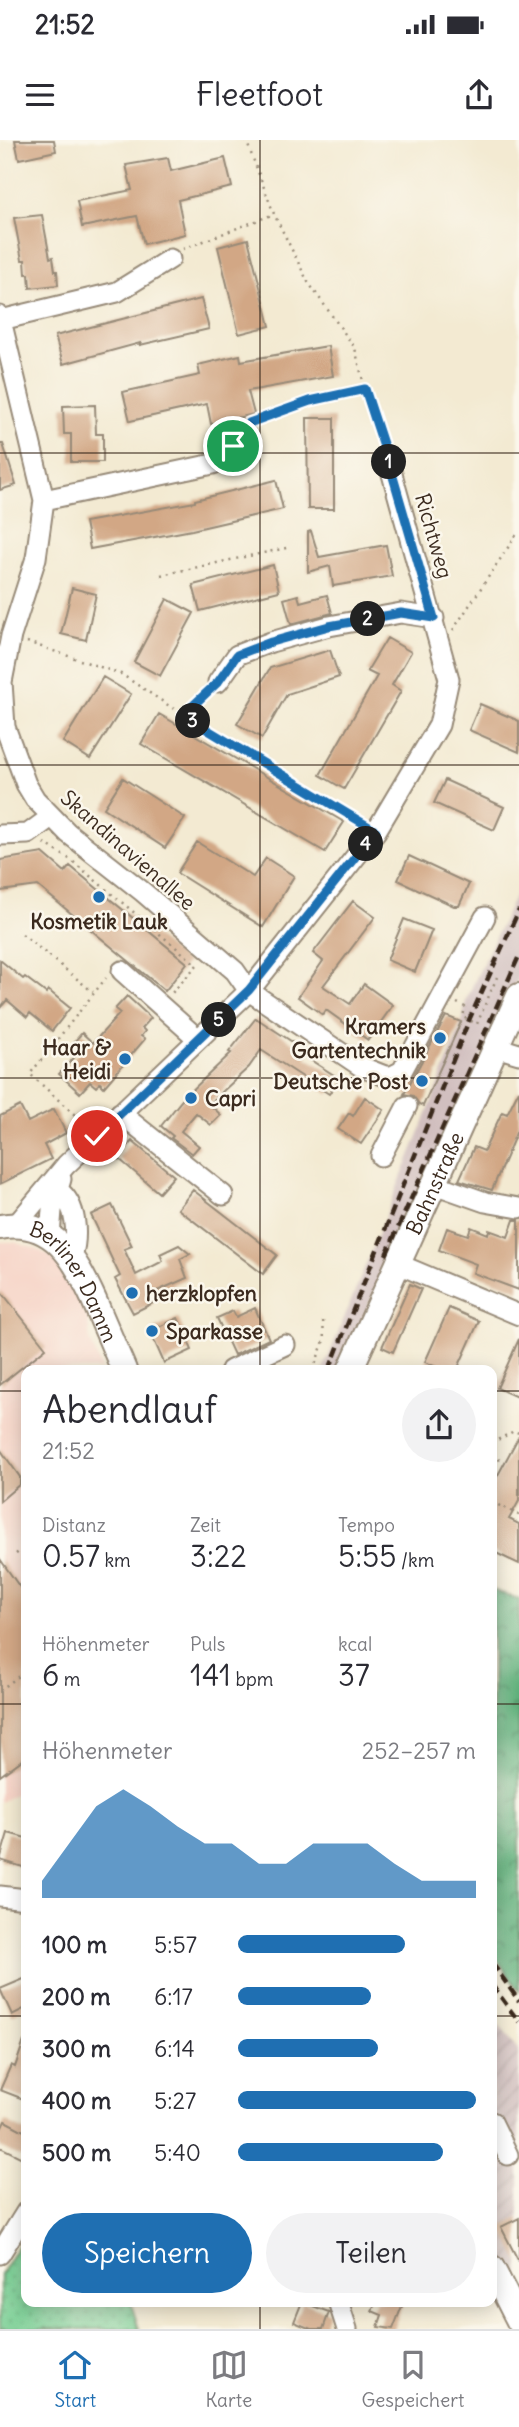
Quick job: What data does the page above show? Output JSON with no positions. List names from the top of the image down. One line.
{"streets":{"main road":["Bahnstraße","Berliner Damm"],"street":["Richtweg","Skandinavienallee"]},"crossings":[["Richtweg","Skandinavienallee"],["Richtweg","Berliner Damm"]],"places":["Kosmetik Lauk","Kramers Gartentechnik","Haar & Heidi","Deutsche Post","Capri","herzklopfen","Sparkasse"],"page":{"status":"21:52","header":"Fleetfoot","pins":["1","2","3","4","5"],"heading":["Abendlauf","21:52"],"stats":[["Distanz","0.57 km"],["Zeit","3:22"],["Tempo","5:55 /km"],["Höhenmeter","6 m"],["Puls","141 bpm"],["kcal","37"]],"chart":["Höhenmeter","252–257 m"],"list":[{"name":"100 m","note":"5:57"},{"name":"200 m","note":"6:17"},{"name":"300 m","note":"6:14"},{"name":"400 m","note":"5:27"},{"name":"500 m","note":"5:40"}],"buttons":["Speichern","Teilen"],"tabs":["Start","Karte","Gespeichert"]}}
